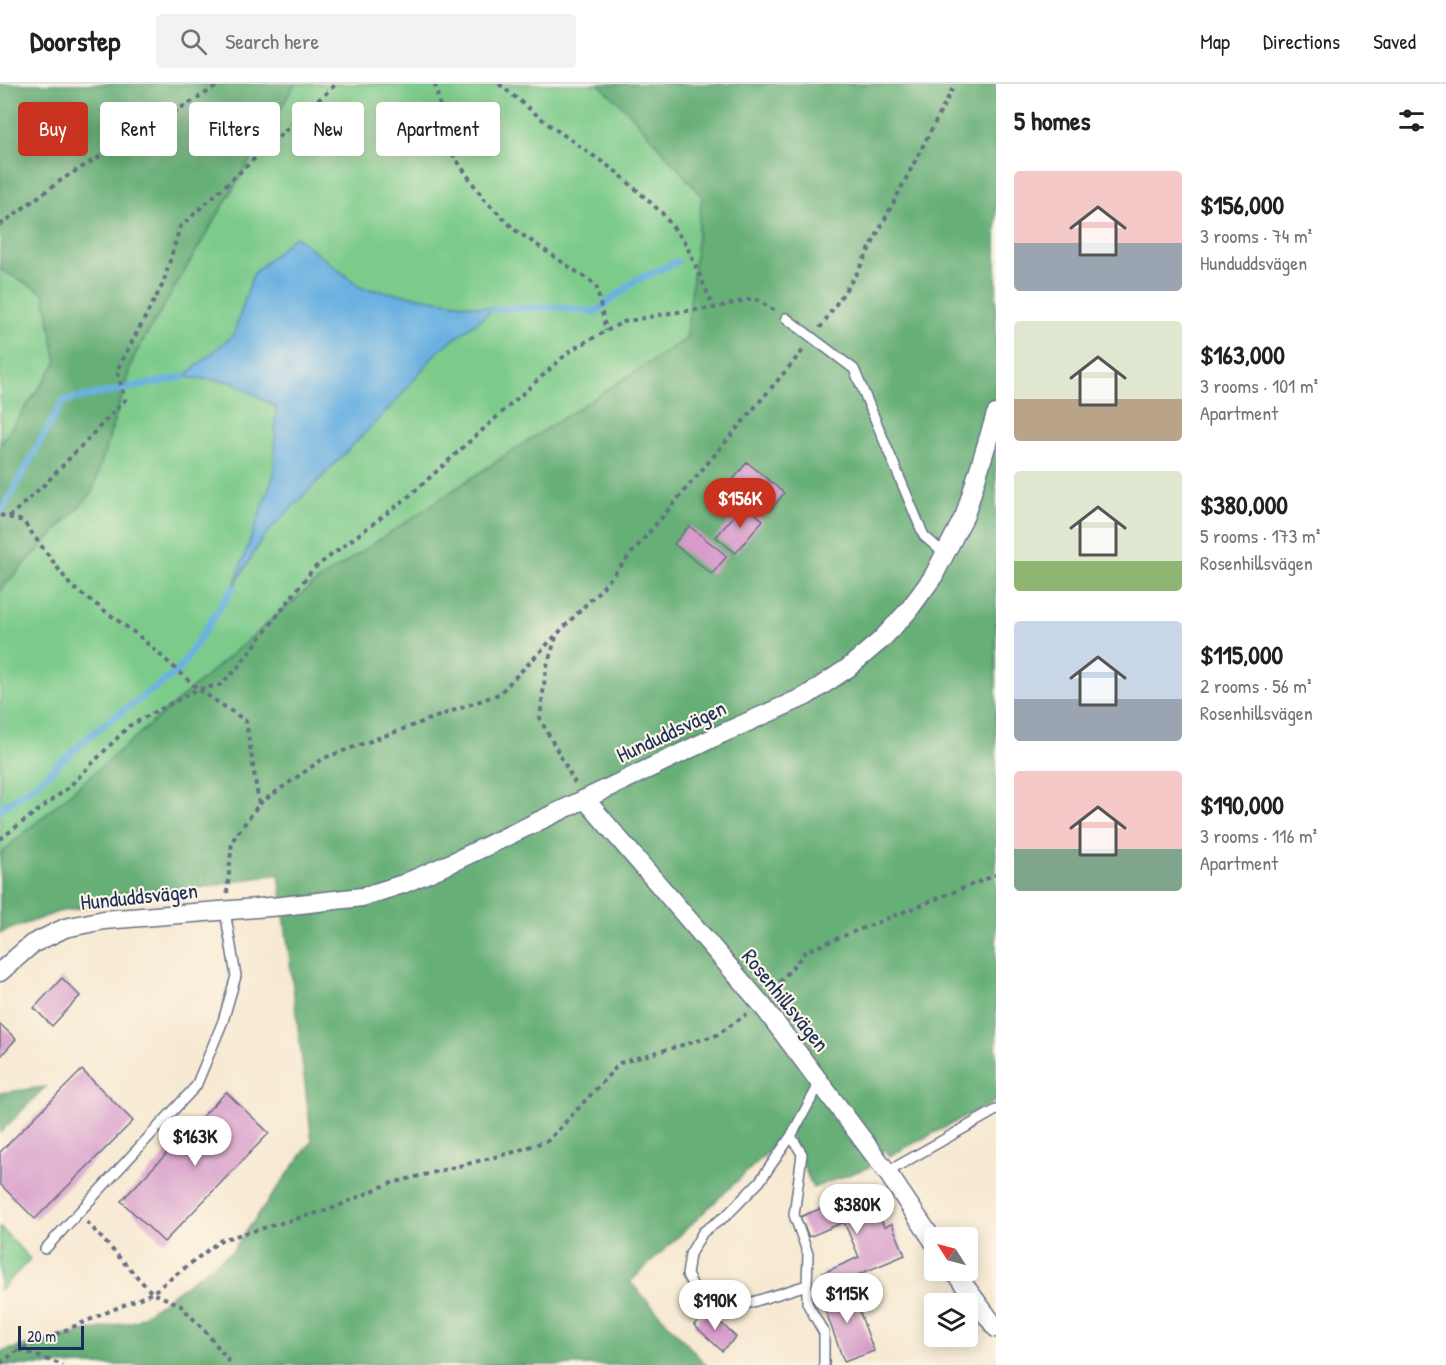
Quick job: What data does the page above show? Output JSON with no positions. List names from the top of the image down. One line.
{"streets":{"street":["Hunduddsvägen","Rosenhillsvägen"]},"crossings":[["Hunduddsvägen","Rosenhillsvägen"]],"scale_bar":"20 m","north":"top left","page":{"header":"Doorstep","search":"Search here","nav":["Map","Directions","Saved"],"heading":"5 homes","chip":["Buy","Rent","Filters","New","Apartment"],"list":[{"name":"$156,000","note":"3 rooms · 74 m² · Hunduddsvägen"},{"name":"$163,000","note":"3 rooms · 101 m² · Apartment"},{"name":"$380,000","note":"5 rooms · 173 m² · Rosenhillsvägen"},{"name":"$115,000","note":"2 rooms · 56 m² · Rosenhillsvägen"},{"name":"$190,000","note":"3 rooms · 116 m² · Apartment"}],"price":["$156K","$163K","$380K","$115K","$190K"],"scale":"20 m"}}
